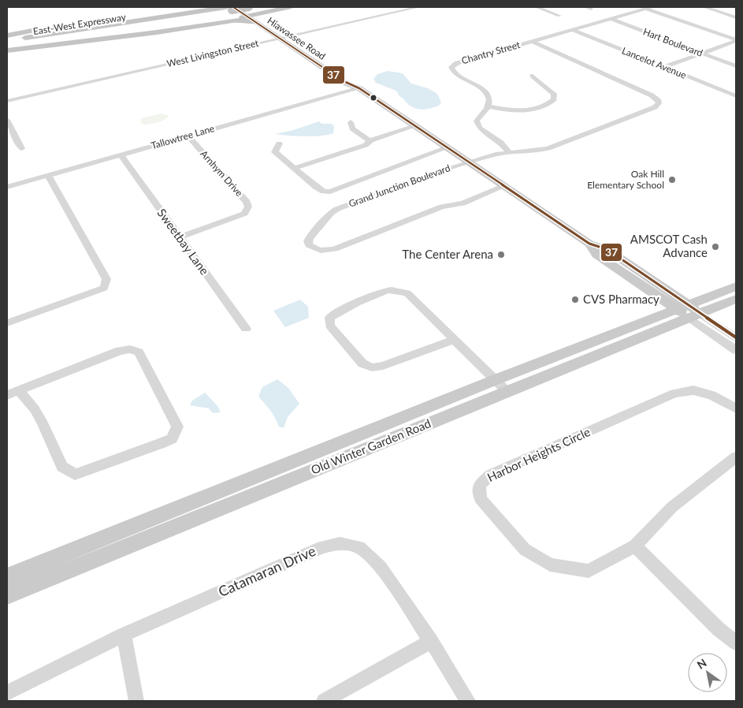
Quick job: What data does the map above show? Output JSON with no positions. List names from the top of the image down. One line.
{"streets":{"highway":["East-West Expressway"],"main road":["Hiawassee Road","Old Winter Garden Road"],"street":["Hart Boulevard","Chantry Street","West Livingston Street","Lancelot Avenue","Tallowtree Lane","Arnhym Drive","Grand Junction Boulevard","Sweetbay Lane","Harbor Heights Circle","Catamaran Drive"]},"crossings":[["East-West Expressway","Hiawassee Road"],["Hiawassee Road","West Livingston Street"],["Hiawassee Road","Tallowtree Lane"],["Hiawassee Road","Grand Junction Boulevard"],["Hiawassee Road","Old Winter Garden Road"],["Hart Boulevard","Chantry Street"],["Chantry Street","Lancelot Avenue"],["Chantry Street","Grand Junction Boulevard"],["Tallowtree Lane","Arnhym Drive"],["Tallowtree Lane","Sweetbay Lane"],["Arnhym Drive","Sweetbay Lane"]],"places":["Oak Hill Elementary School","AMSCOT Cash Advance","The Center Arena","CVS Pharmacy"],"lines":["transit line 37"],"north":"top left"}
